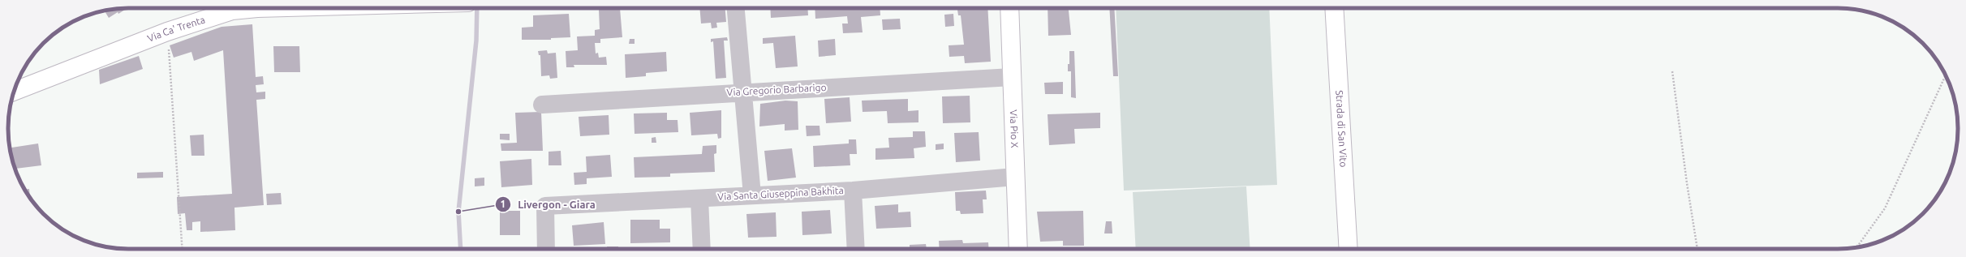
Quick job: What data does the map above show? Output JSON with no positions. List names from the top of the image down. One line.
{"streets":{"street":["Via Ca' Trenta","Via Gregorio Barbarigo","Via Pio X","Strada di San Vito","Via Santa Giuseppina Bakhita"]},"crossings":[["Via Gregorio Barbarigo","Via Pio X"],["Via Pio X","Via Santa Giuseppina Bakhita"]],"places":["Livergon - Giara"]}
